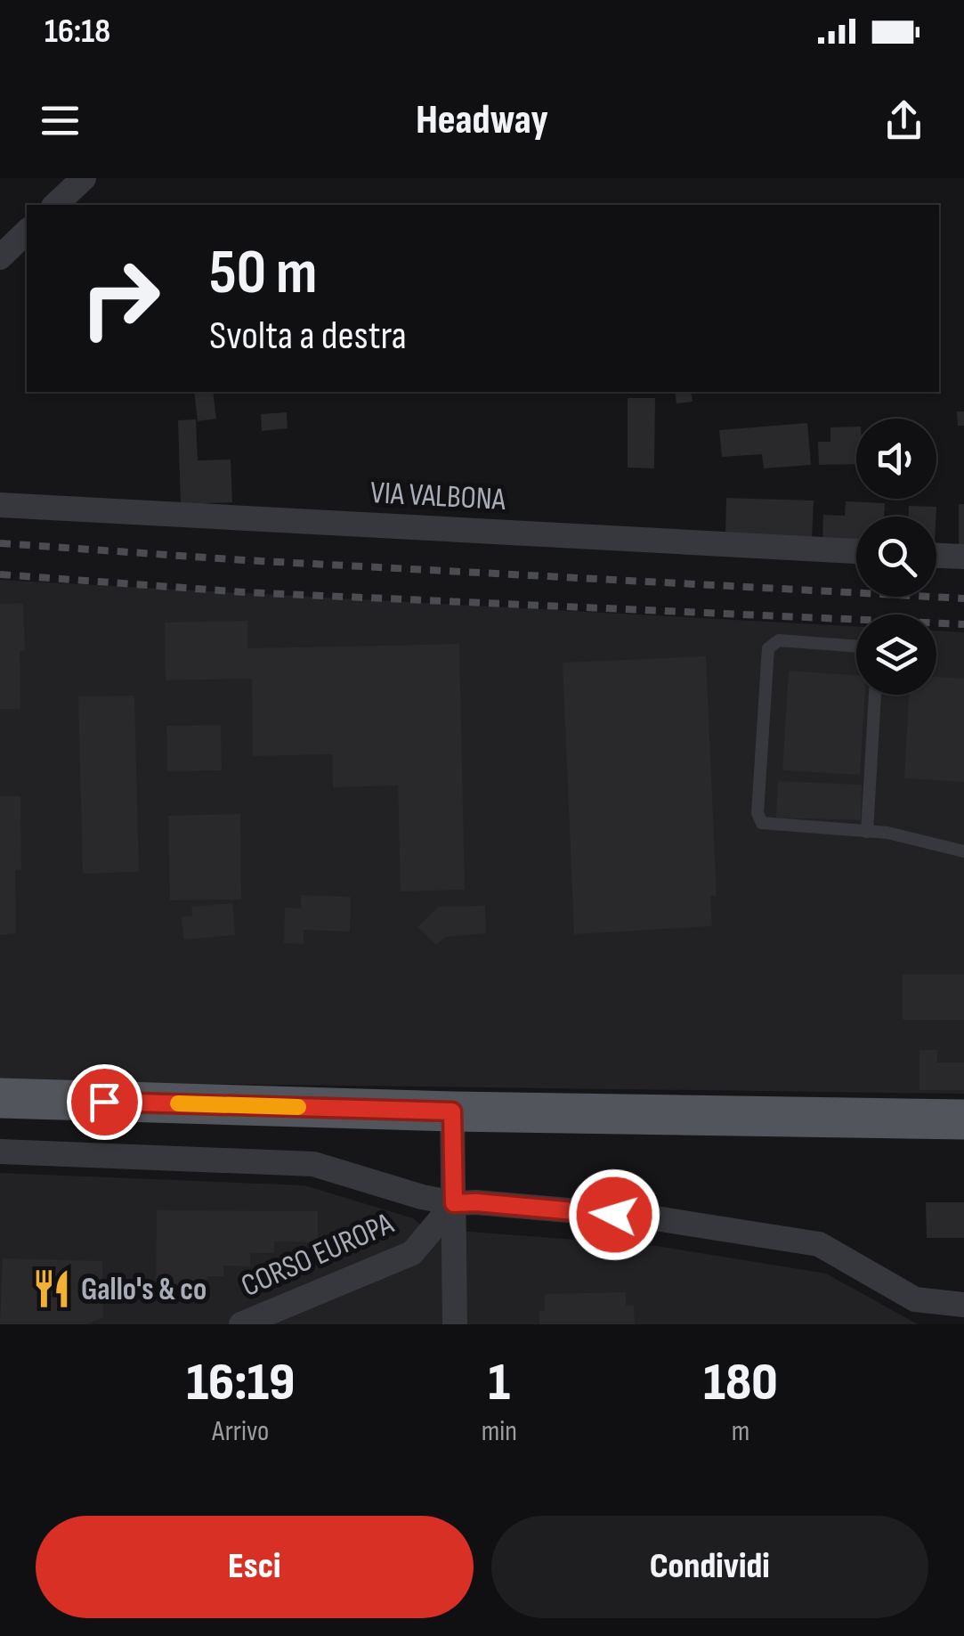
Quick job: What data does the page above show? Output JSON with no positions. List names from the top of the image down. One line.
{"streets":{"street":["VIA VALBONA","CORSO EUROPA"]},"places":{"restaurant":["Gallo's & co"]},"page":{"status":"16:18","header":"Headway","turn":["50 m","Svolta a destra"],"eta":["16:19","Arrivo","1","min","180","m"],"buttons":["Esci","Condividi"]}}
